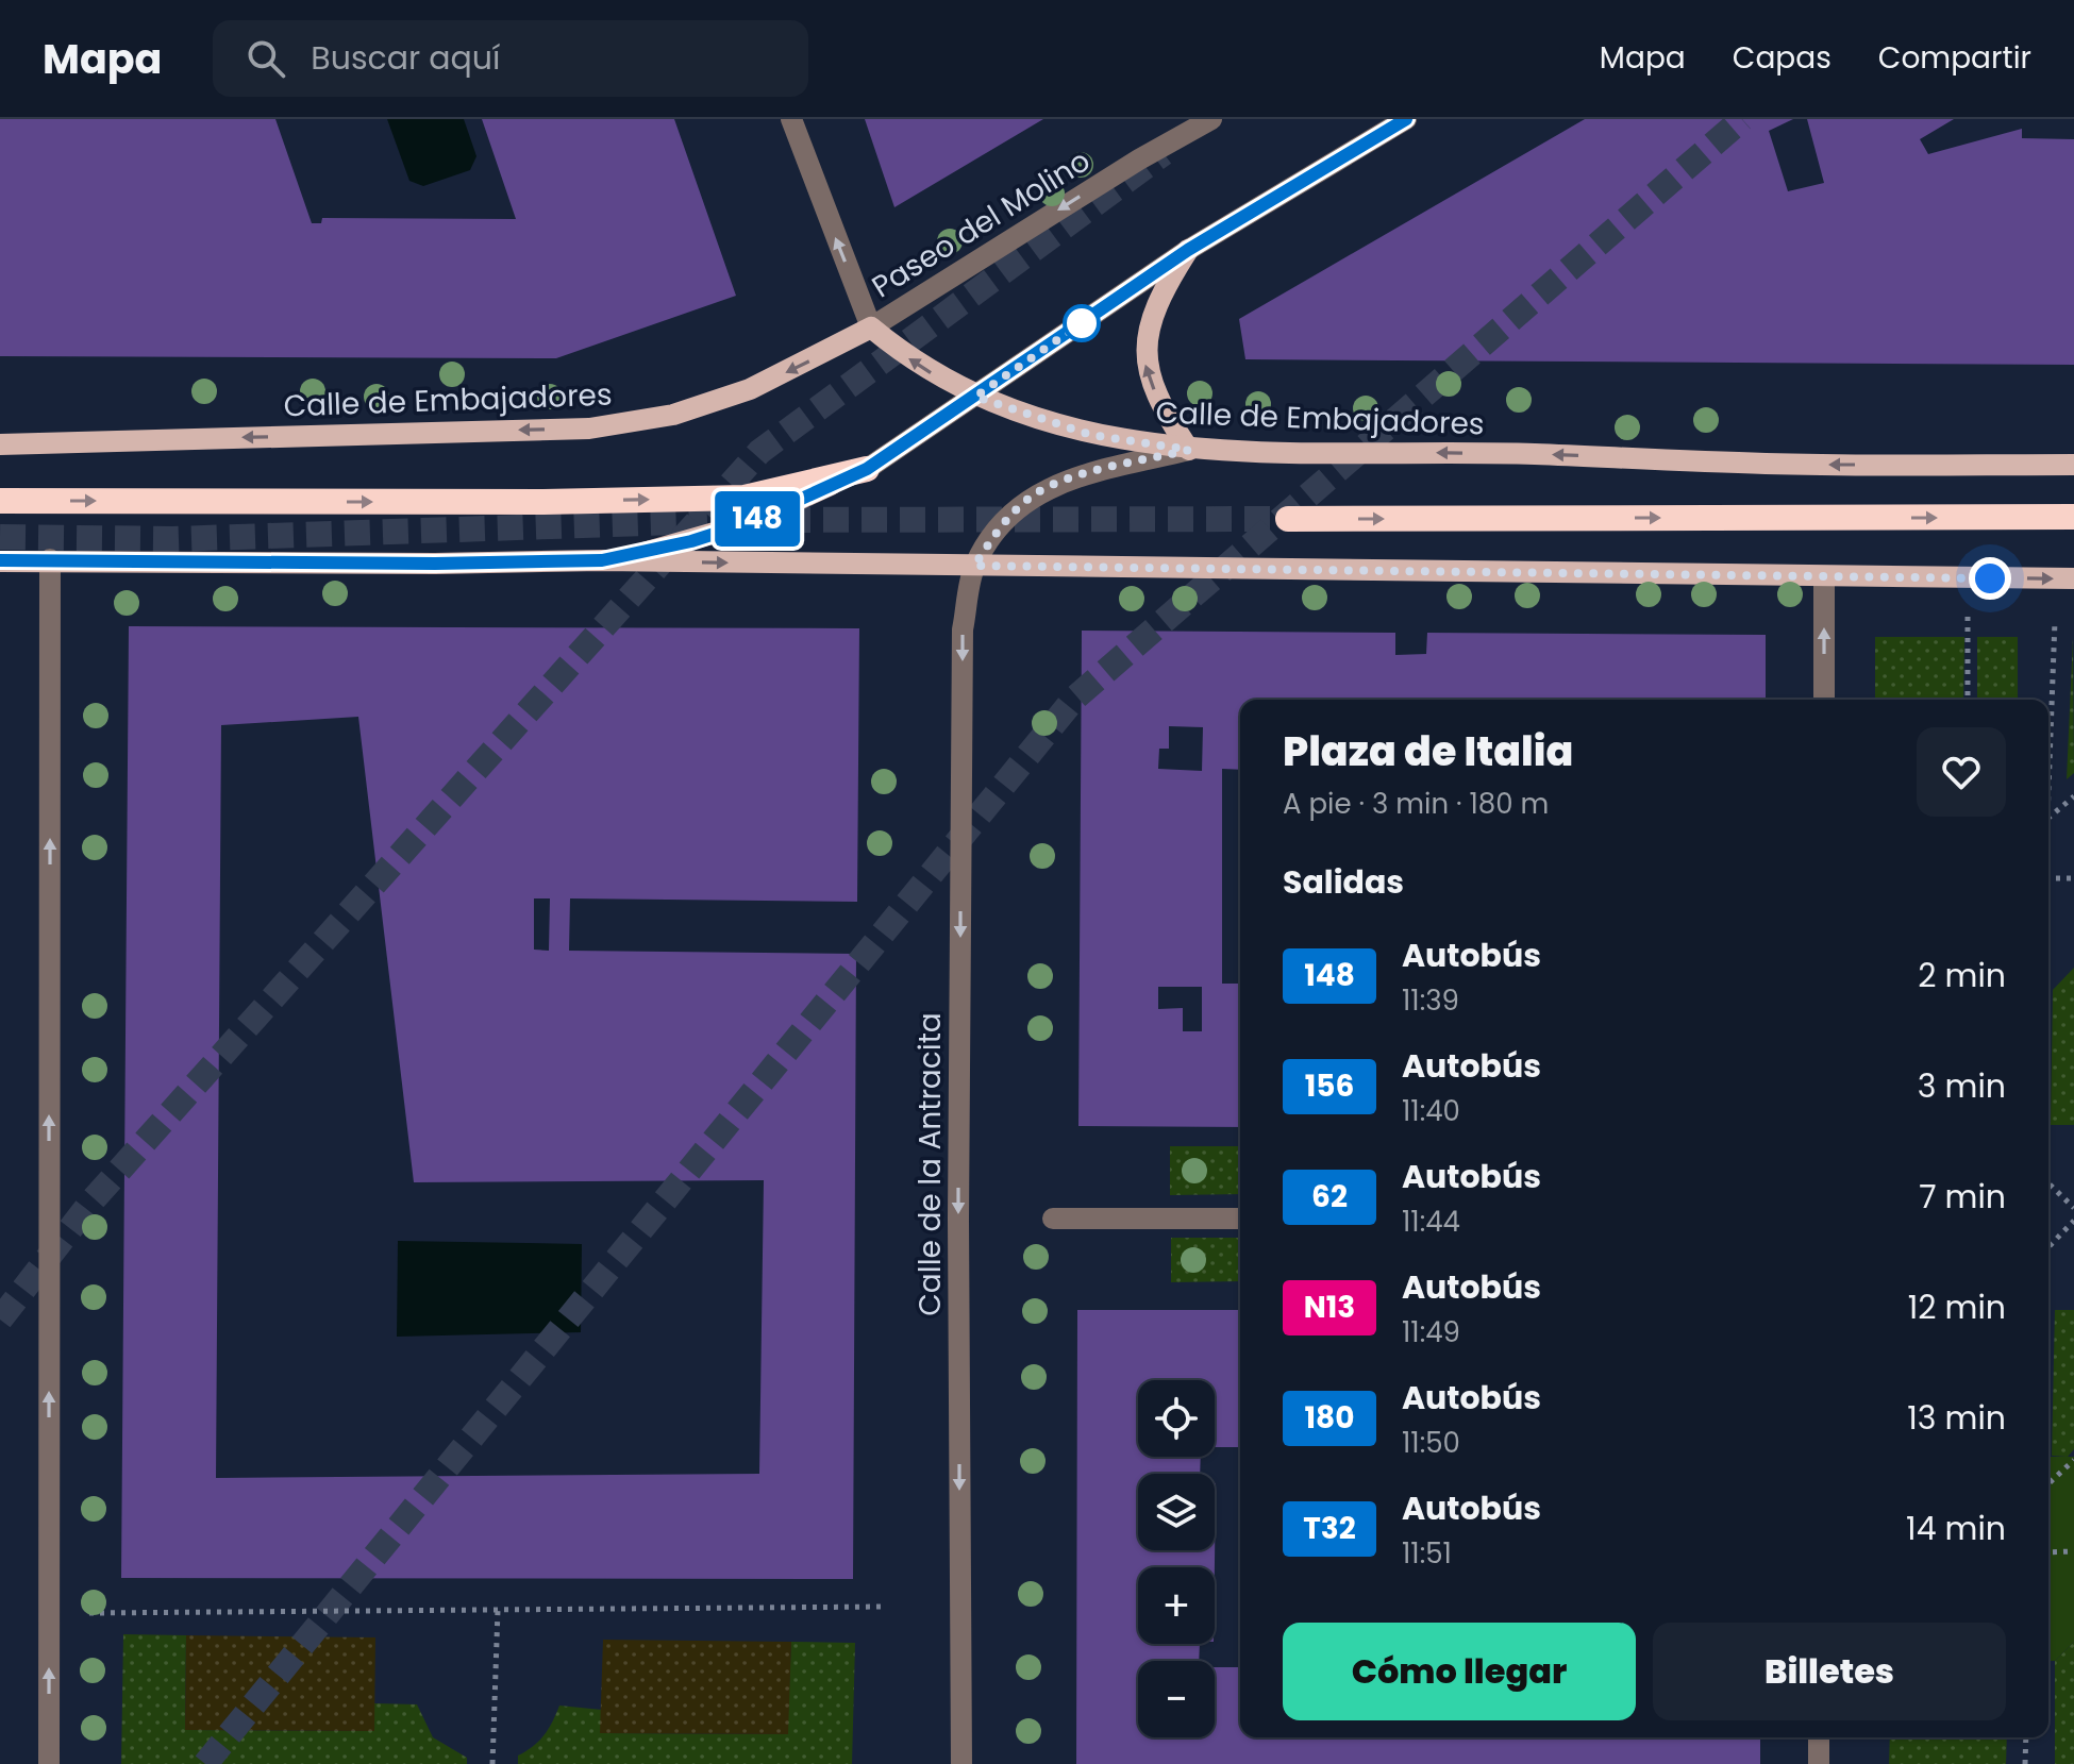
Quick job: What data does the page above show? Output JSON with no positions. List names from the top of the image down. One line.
{"streets":{"main road":["Calle de Embajadores"],"street":["Paseo del Molino","Calle de la Antracita"]},"crossings":[["Paseo del Molino","Calle de Embajadores"]],"one_way":["Calle de la Antracita"],"lines":["bus line 148"],"page":{"header":"Mapa","search":"Buscar aquí","nav":["Mapa","Capas","Compartir"],"on_map":"148","heading":[["Plaza de Italia","A pie · 3 min · 180 m"],"Salidas"],"list":[{"mark":"148","name":"Autobús","note":"11:39","value":"2 min"},{"mark":"156","name":"Autobús","note":"11:40","value":"3 min"},{"mark":"62","name":"Autobús","note":"11:44","value":"7 min"},{"mark":"N13","name":"Autobús","note":"11:49","value":"12 min"},{"mark":"180","name":"Autobús","note":"11:50","value":"13 min"},{"mark":"T32","name":"Autobús","note":"11:51","value":"14 min"}],"map_buttons":["+","−"],"buttons":["Cómo llegar","Billetes"]}}
